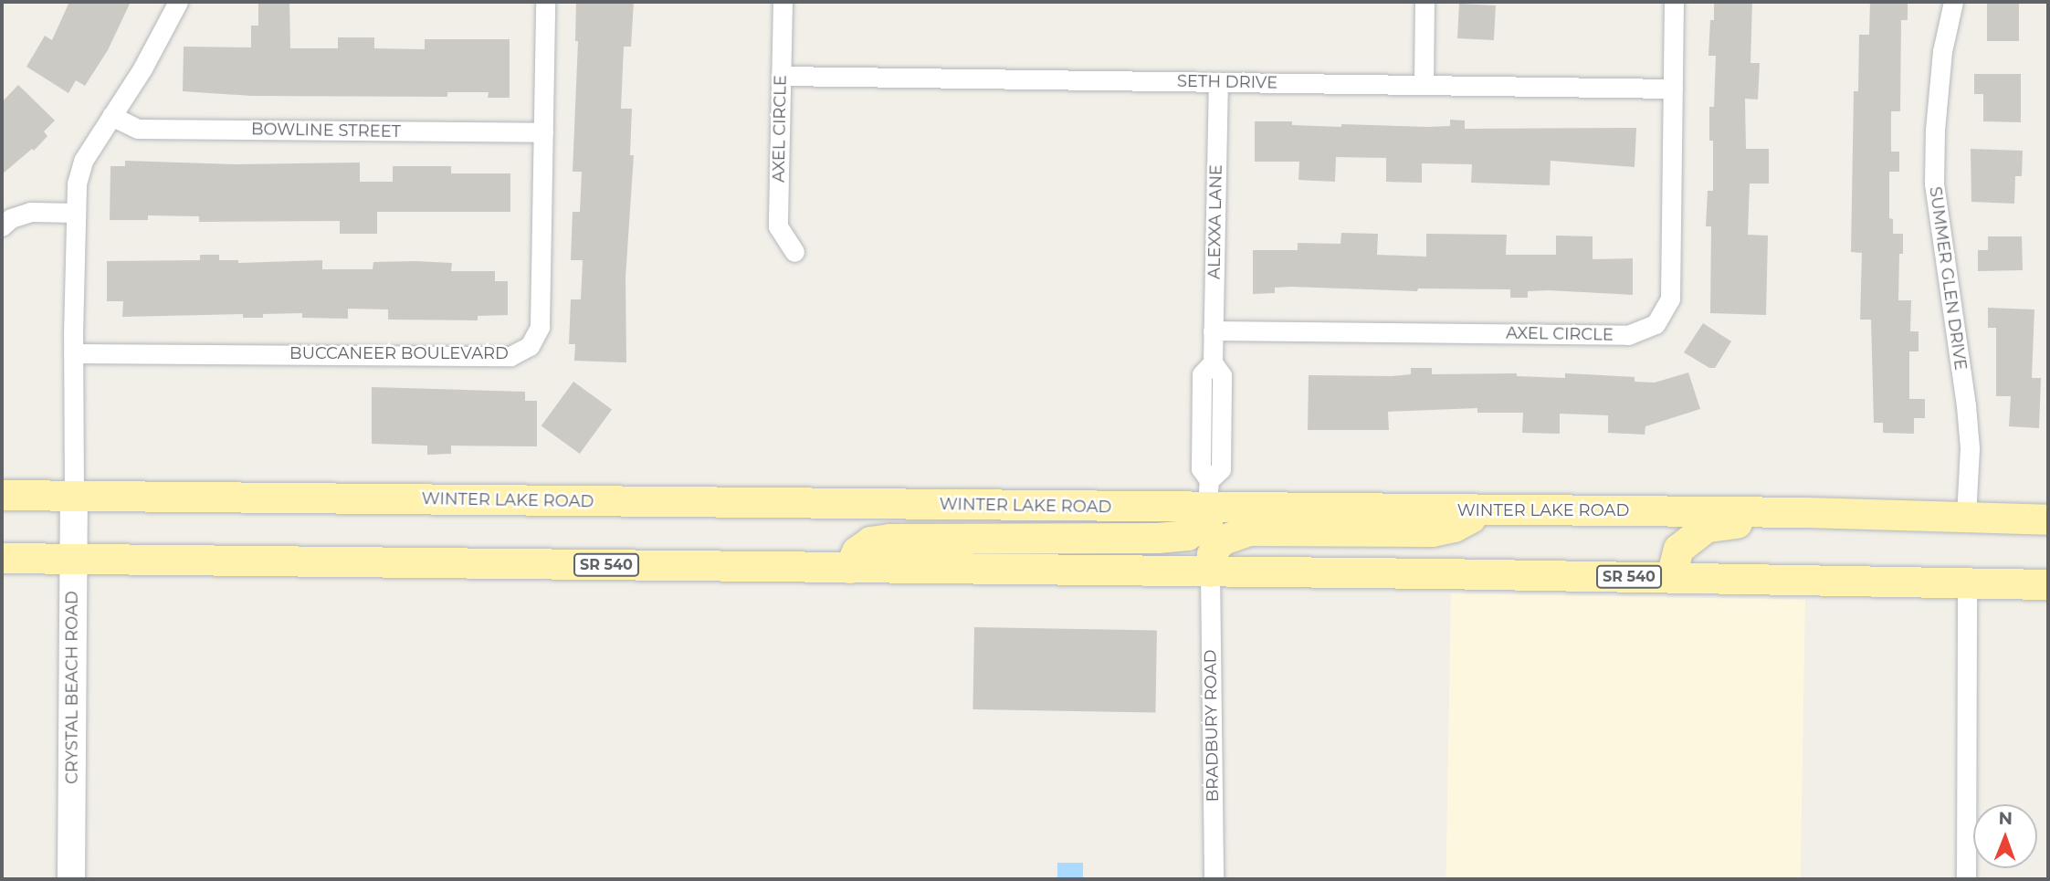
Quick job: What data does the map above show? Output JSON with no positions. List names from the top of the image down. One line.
{"streets":{"main road":["WINTER LAKE ROAD","SR 540"],"street":["SETH DRIVE","AXEL CIRCLE","BOWLINE STREET","ALEXXA LANE","SUMMER GLEN DRIVE","BUCCANEER BOULEVARD","CRYSTAL BEACH ROAD","BRADBURY ROAD"]},"crossings":[["SETH DRIVE","AXEL CIRCLE"],["SETH DRIVE","ALEXXA LANE"],["AXEL CIRCLE","ALEXXA LANE"],["BOWLINE STREET","BUCCANEER BOULEVARD"],["ALEXXA LANE","WINTER LAKE ROAD"],["SUMMER GLEN DRIVE","WINTER LAKE ROAD"],["WINTER LAKE ROAD","CRYSTAL BEACH ROAD"],["SR 540","CRYSTAL BEACH ROAD"],["SR 540","BRADBURY ROAD"]],"north":"top"}
